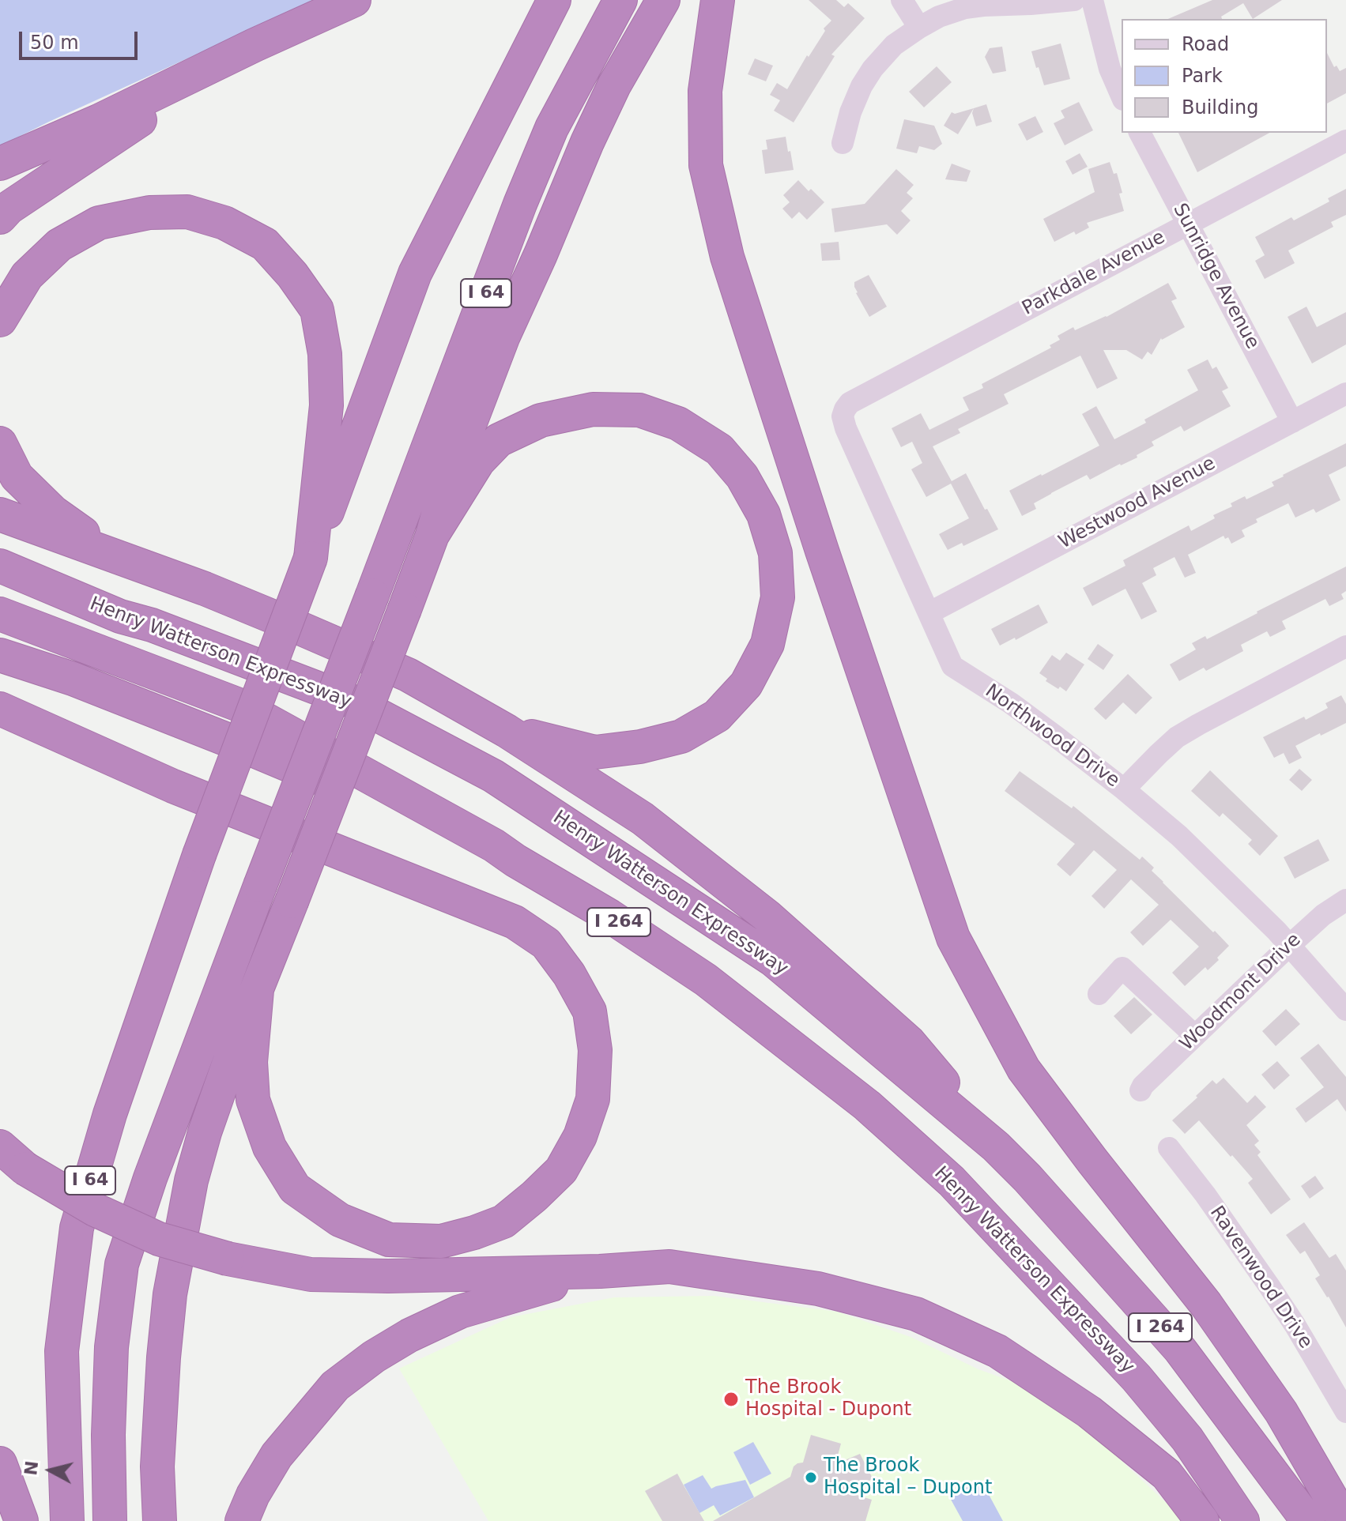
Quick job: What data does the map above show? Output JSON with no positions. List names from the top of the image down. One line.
{"streets":{"highway":["I 64","Henry Watterson Expressway","I 264"],"street":["Parkdale Avenue","Sunridge Avenue","Westwood Avenue","Northwood Drive","Woodmont Drive","Ravenwood Drive"]},"crossings":[["Parkdale Avenue","Sunridge Avenue"],["Parkdale Avenue","Northwood Drive"],["Sunridge Avenue","Westwood Avenue"],["Westwood Avenue","Northwood Drive"],["Northwood Drive","Woodmont Drive"]],"places":["The Brook Hospital - Dupont","The Brook Hospital – Dupont"],"legend":["Road","Park","Building"],"scale_bar":"50 m","north":"left"}
